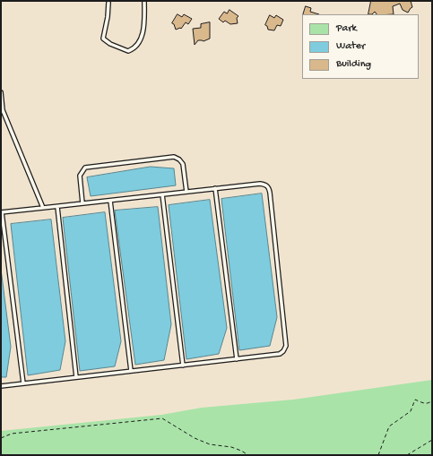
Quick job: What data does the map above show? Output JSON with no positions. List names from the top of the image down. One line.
{"legend":["Park","Water","Building"]}
